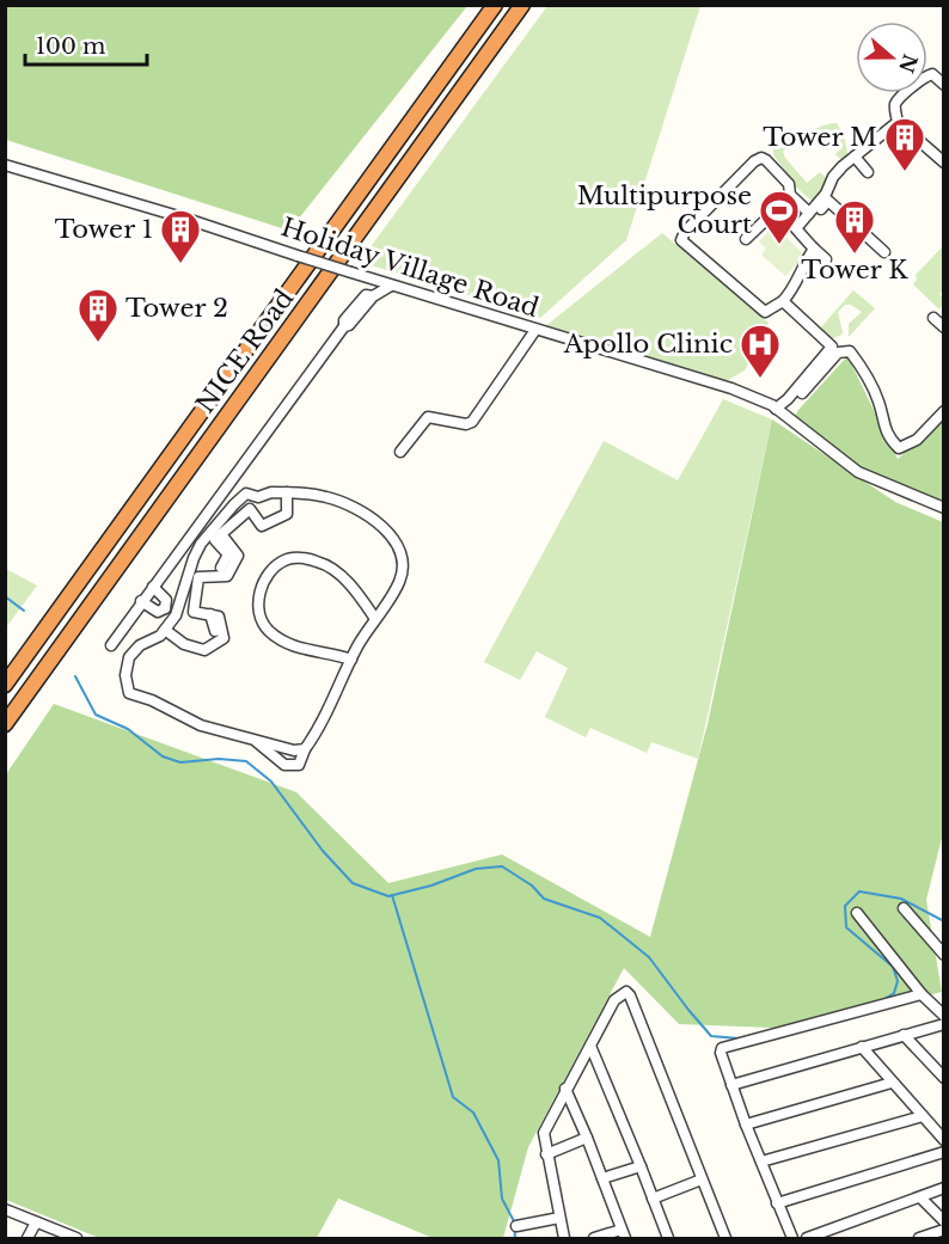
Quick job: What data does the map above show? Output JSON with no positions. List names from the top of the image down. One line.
{"streets":{"highway":["NICE Road"],"street":["Holiday Village Road"]},"places":{"building":["Tower M","Tower K","Tower 1","Tower 2"],"sports":["Multipurpose Court"],"hospital":["Apollo Clinic"]},"scale_bar":"100 m","north":"right"}
